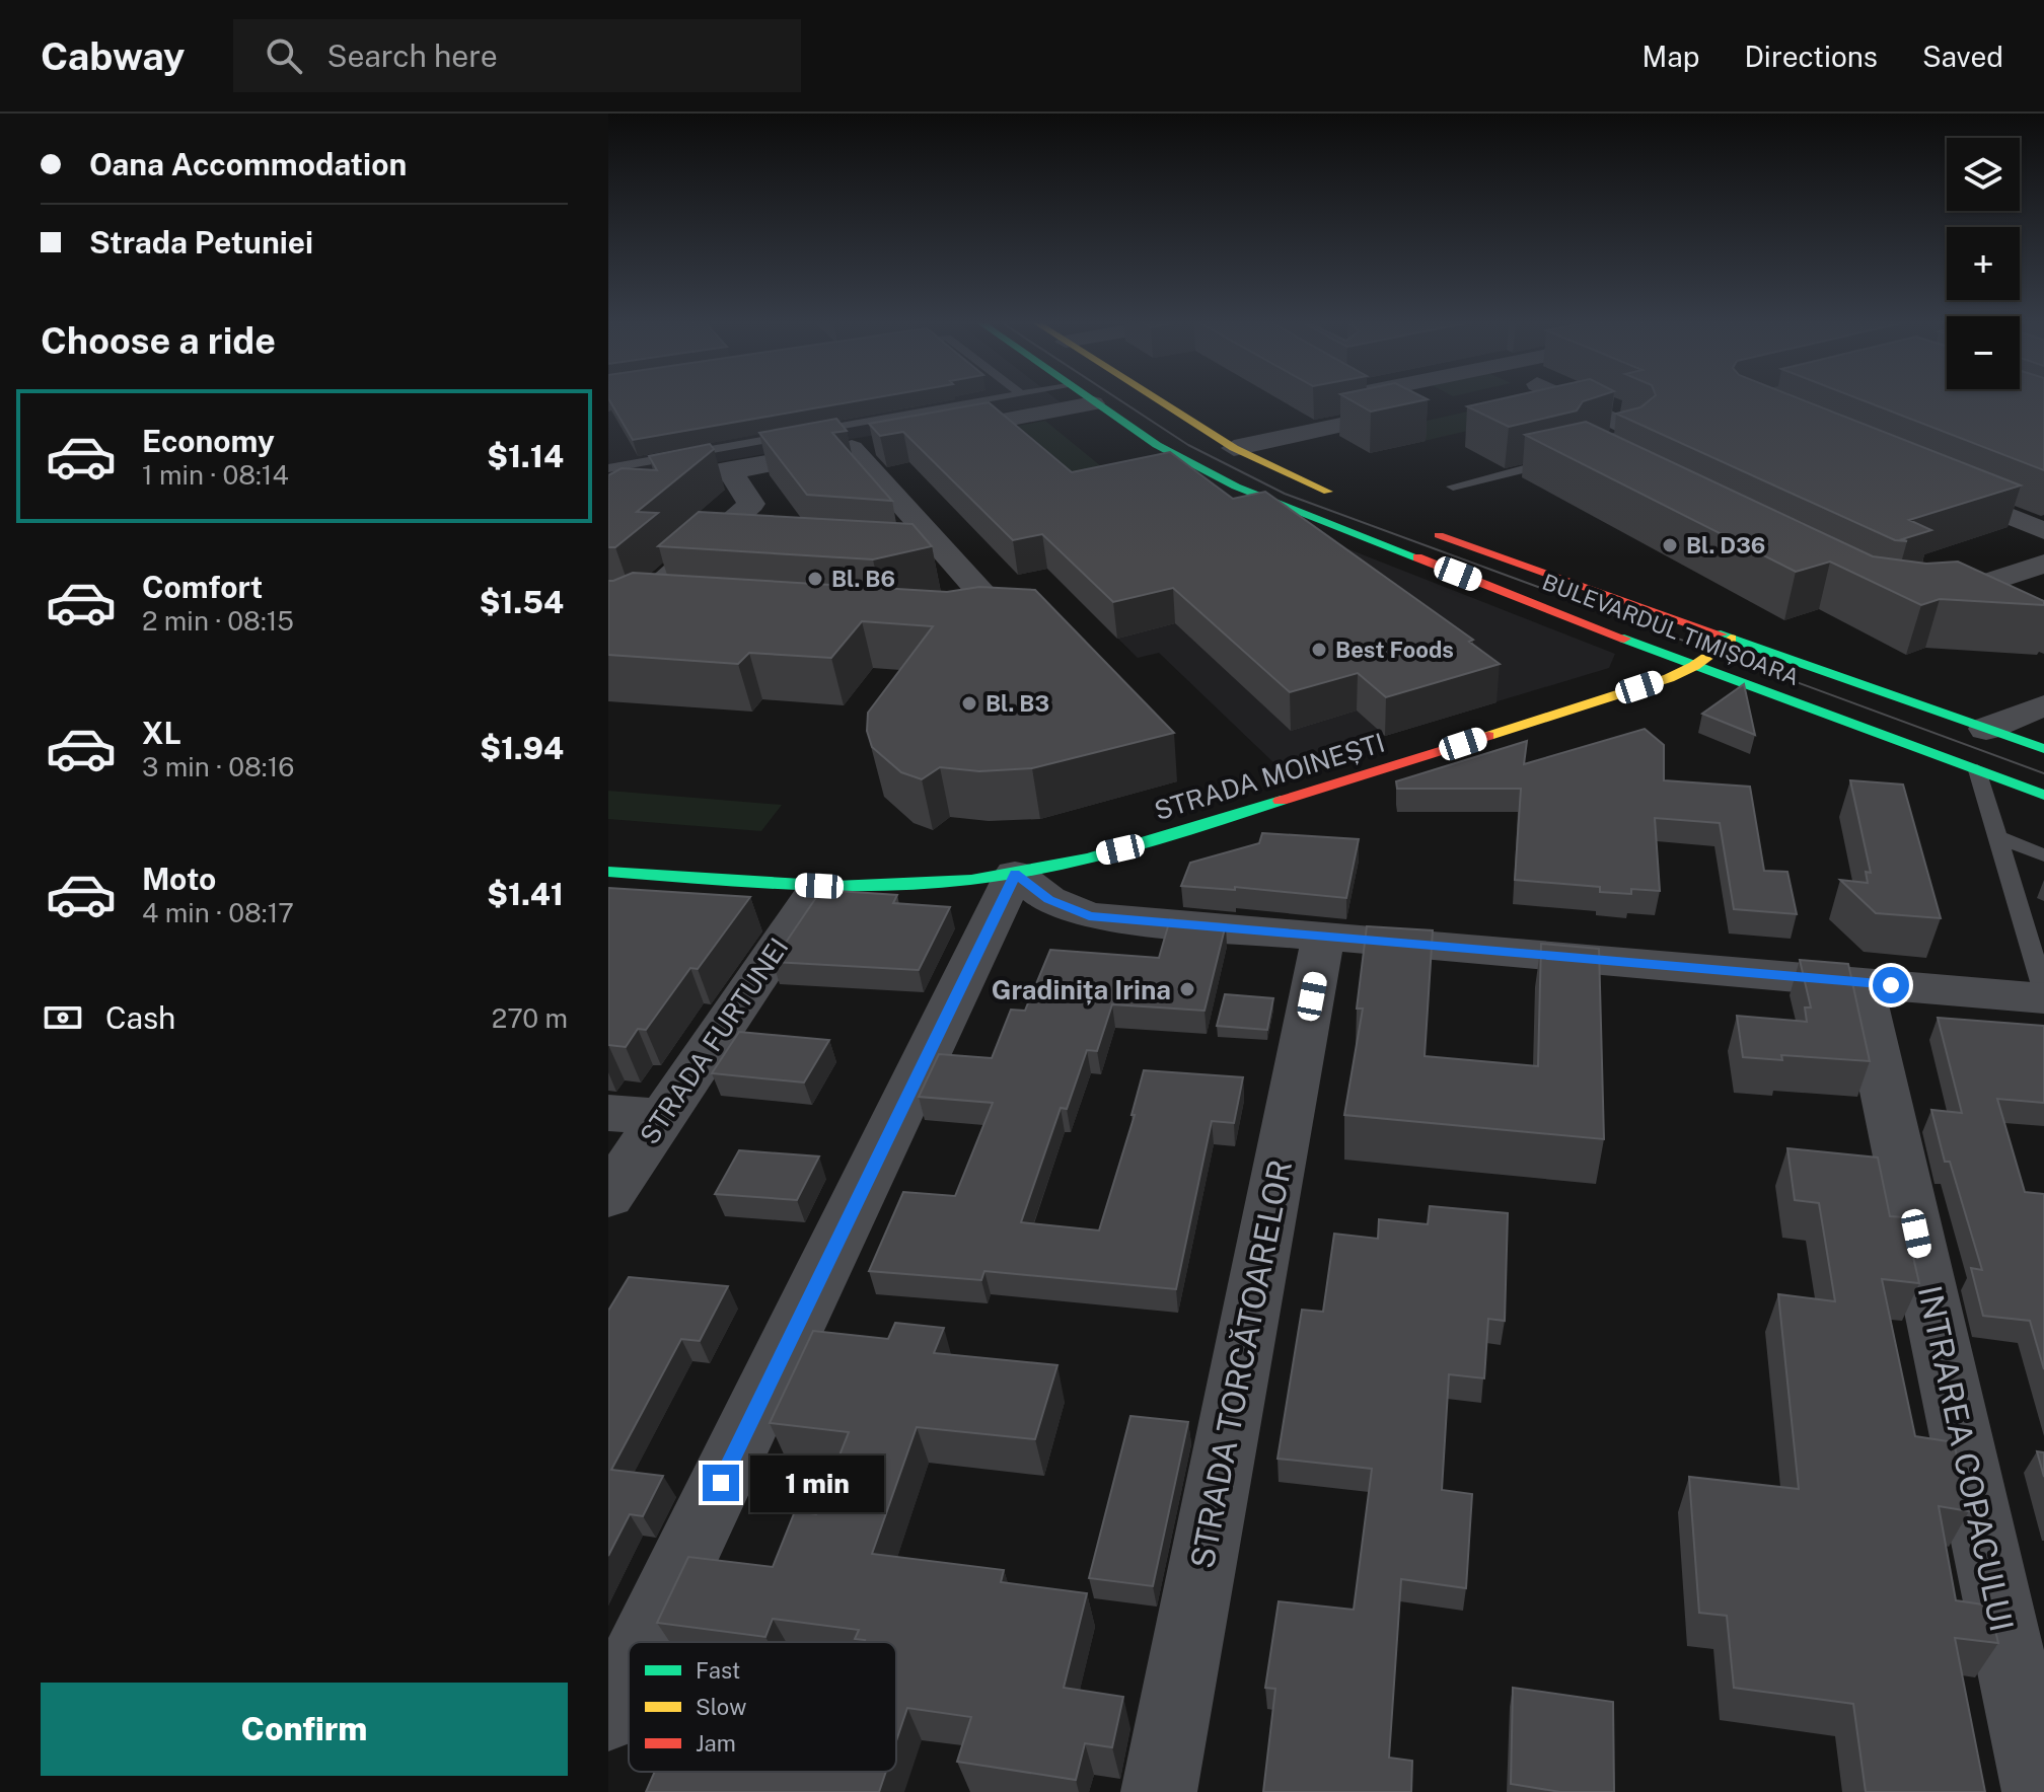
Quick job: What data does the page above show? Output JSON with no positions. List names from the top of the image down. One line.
{"streets":{"main road":["BULEVARDUL TIMIȘOARA","STRADA MOINEȘTI"],"street":["STRADA FURTUNEI","STRADA TORCĂTOARELOR","INTRAREA COPACULUI"]},"crossings":[["BULEVARDUL TIMIȘOARA","STRADA MOINEȘTI"],["STRADA MOINEȘTI","STRADA FURTUNEI"]],"places":["Bl. D36","Bl. B6","Best Foods","Bl. B3","Gradinița Irina"],"legend":["Fast","Slow","Jam"],"page":{"header":"Cabway","search":"Search here","nav":["Map","Directions","Saved"],"banner":["Oana Accommodation","Strada Petuniei"],"map_buttons":["+","−"],"heading":"Choose a ride","list":[{"name":"Economy","note":"1 min · 08:14","value":"$1.14"},{"name":"Comfort","note":"2 min · 08:15","value":"$1.54"},{"name":"XL","note":"3 min · 08:16","value":"$1.94"},{"name":"Moto","note":"4 min · 08:17","value":"$1.41"}],"pay":["Cash","270 m"],"bubble":"1 min","buttons":"Confirm"}}
